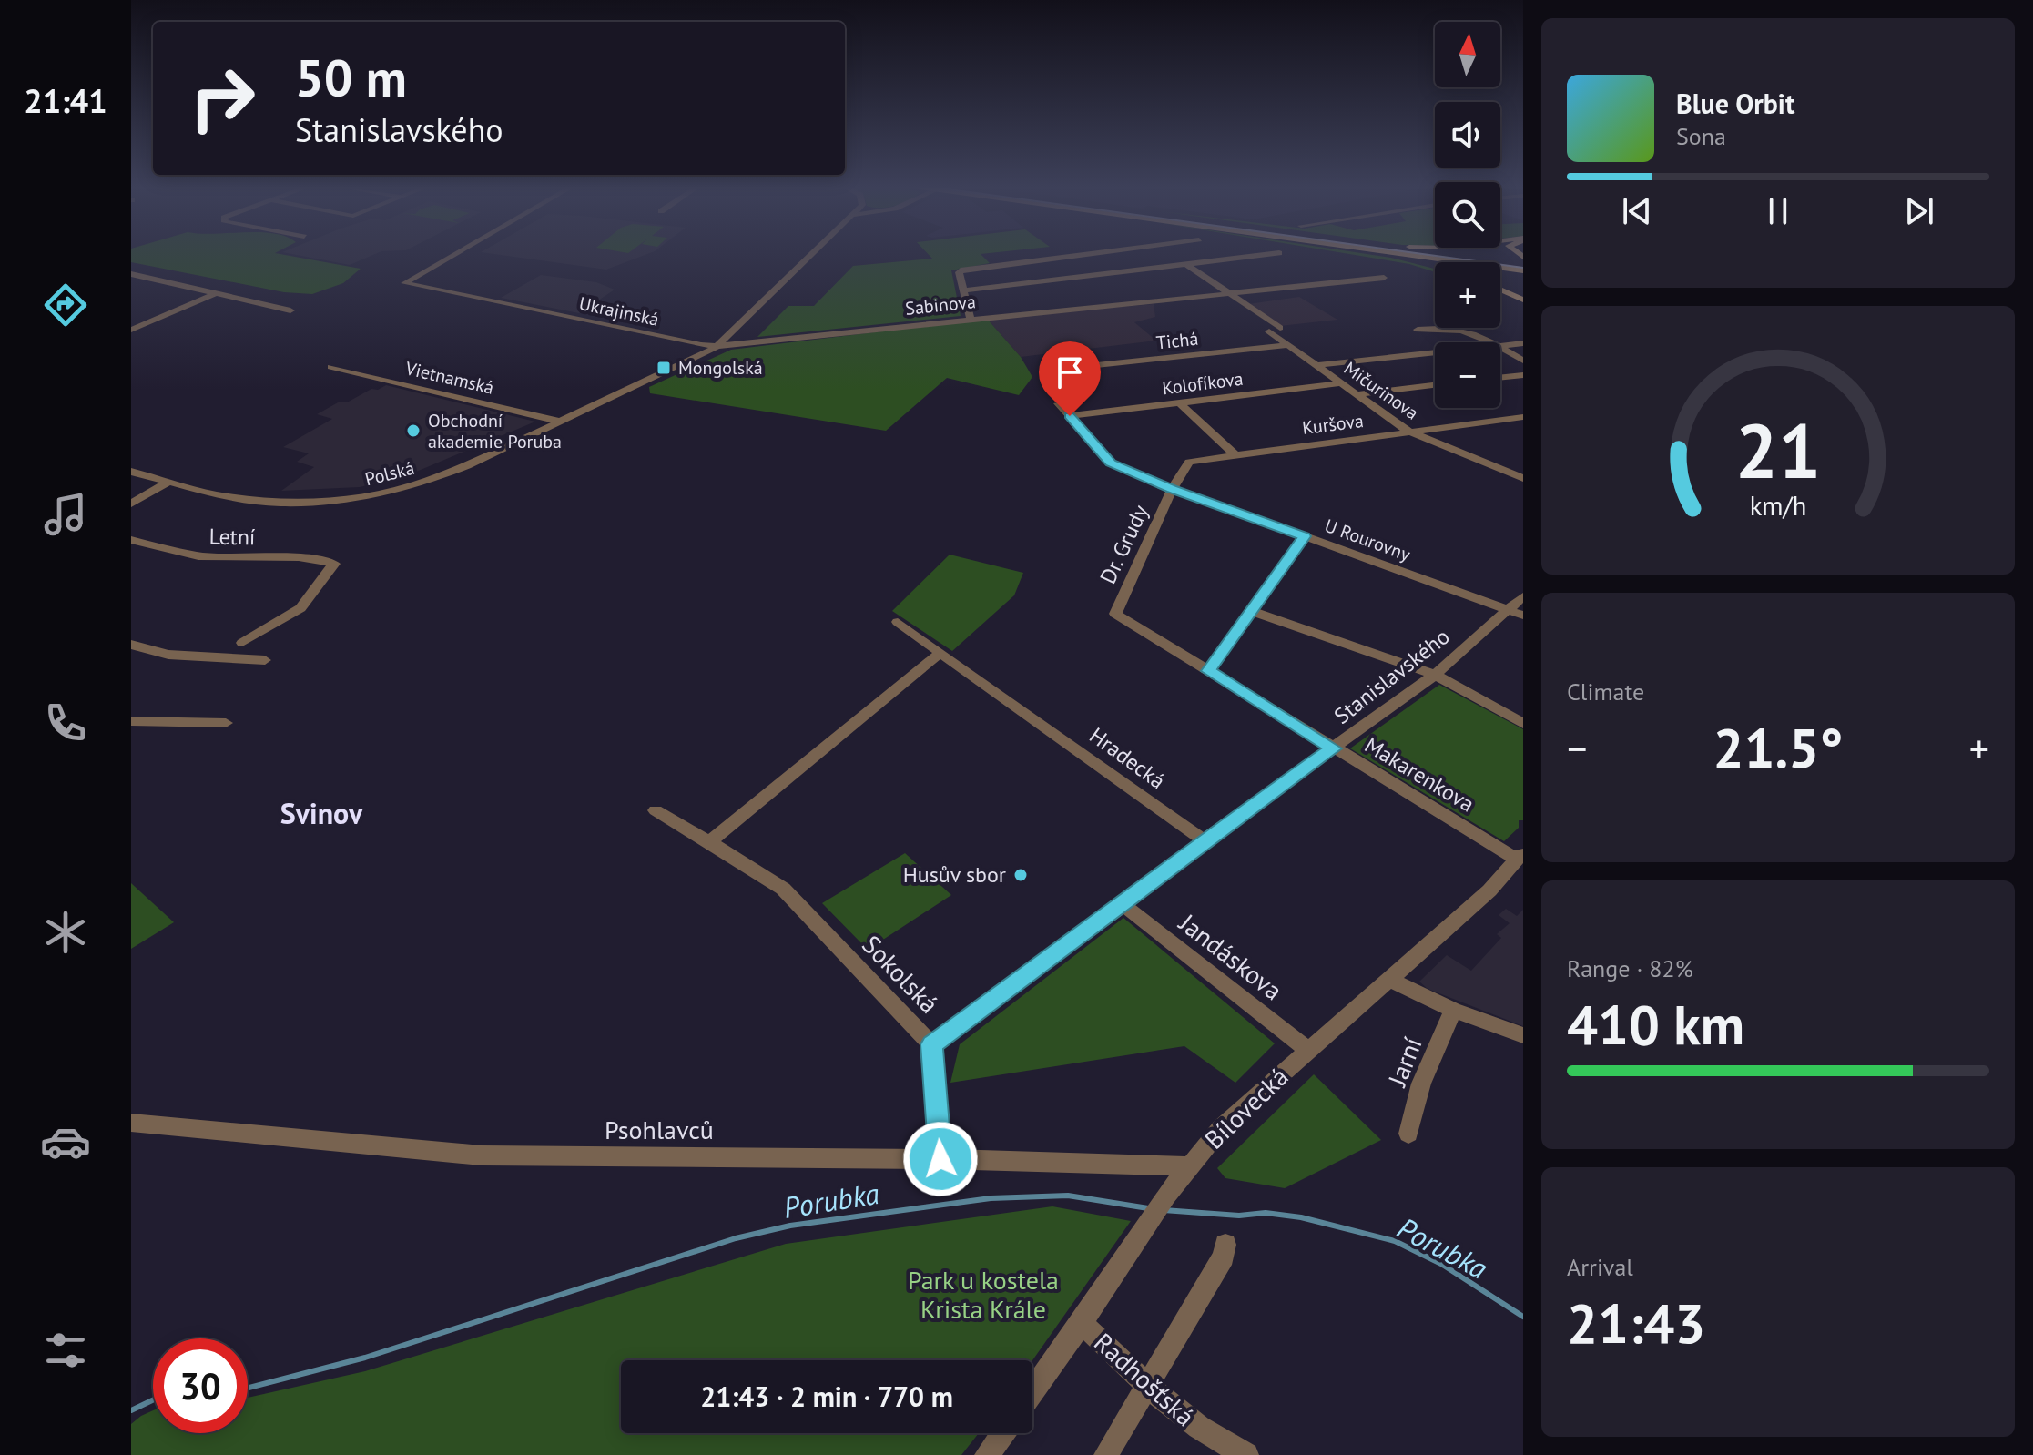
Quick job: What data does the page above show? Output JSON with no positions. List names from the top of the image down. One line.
{"streets":{"street":["Sabinova","Ukrajinská","Tichá","Vietnamská","Kolofíkova","Mičurinova","Kuršova","Polská","Letní","U Rourovny","Dr. Grudy","Stanislavského","Hradecká","Makarenkova","Jandáskova","Sokolská","Jarní","Bílovecká","Psohlavců","Radhošťská"]},"crossings":[["Sabinova","Ukrajinská"],["Sabinova","Polská"],["Ukrajinská","Polská"],["Tichá","Mičurinova"],["Vietnamská","Polská"],["Kolofíkova","Mičurinova"],["Kolofíkova","U Rourovny"],["Mičurinova","Kuršova"],["Kuršova","Dr. Grudy"],["U Rourovny","Dr. Grudy"],["U Rourovny","Stanislavského"],["Dr. Grudy","Makarenkova"],["Stanislavského","Hradecká"],["Stanislavského","Makarenkova"],["Stanislavského","Jandáskova"],["Stanislavského","Sokolská"],["Makarenkova","Bílovecká"],["Jandáskova","Bílovecká"],["Sokolská","Psohlavců"],["Bílovecká","Psohlavců"],["Bílovecká","Radhošťská"]],"districts":["Svinov"],"water":["Porubka"],"parks":["Park u kostela Krista Krále"],"places":{"transit":["Mongolská"],"other":["Obchodní akademie Poruba","Husův sbor"]},"north":"top","page":{"tabs":"21:41","map_buttons":["+","−"],"turn":["50 m","Stanislavského"],"song":["Blue Orbit","Sona"],"tile":["Climate",["Range · 82%","410 km"],["Arrival","21:43"]],"heat":["−","21.5°","+"],"limit":"30","trip":"21:43 · 2 min · 770 m","gauge":["21","km/h"]}}
